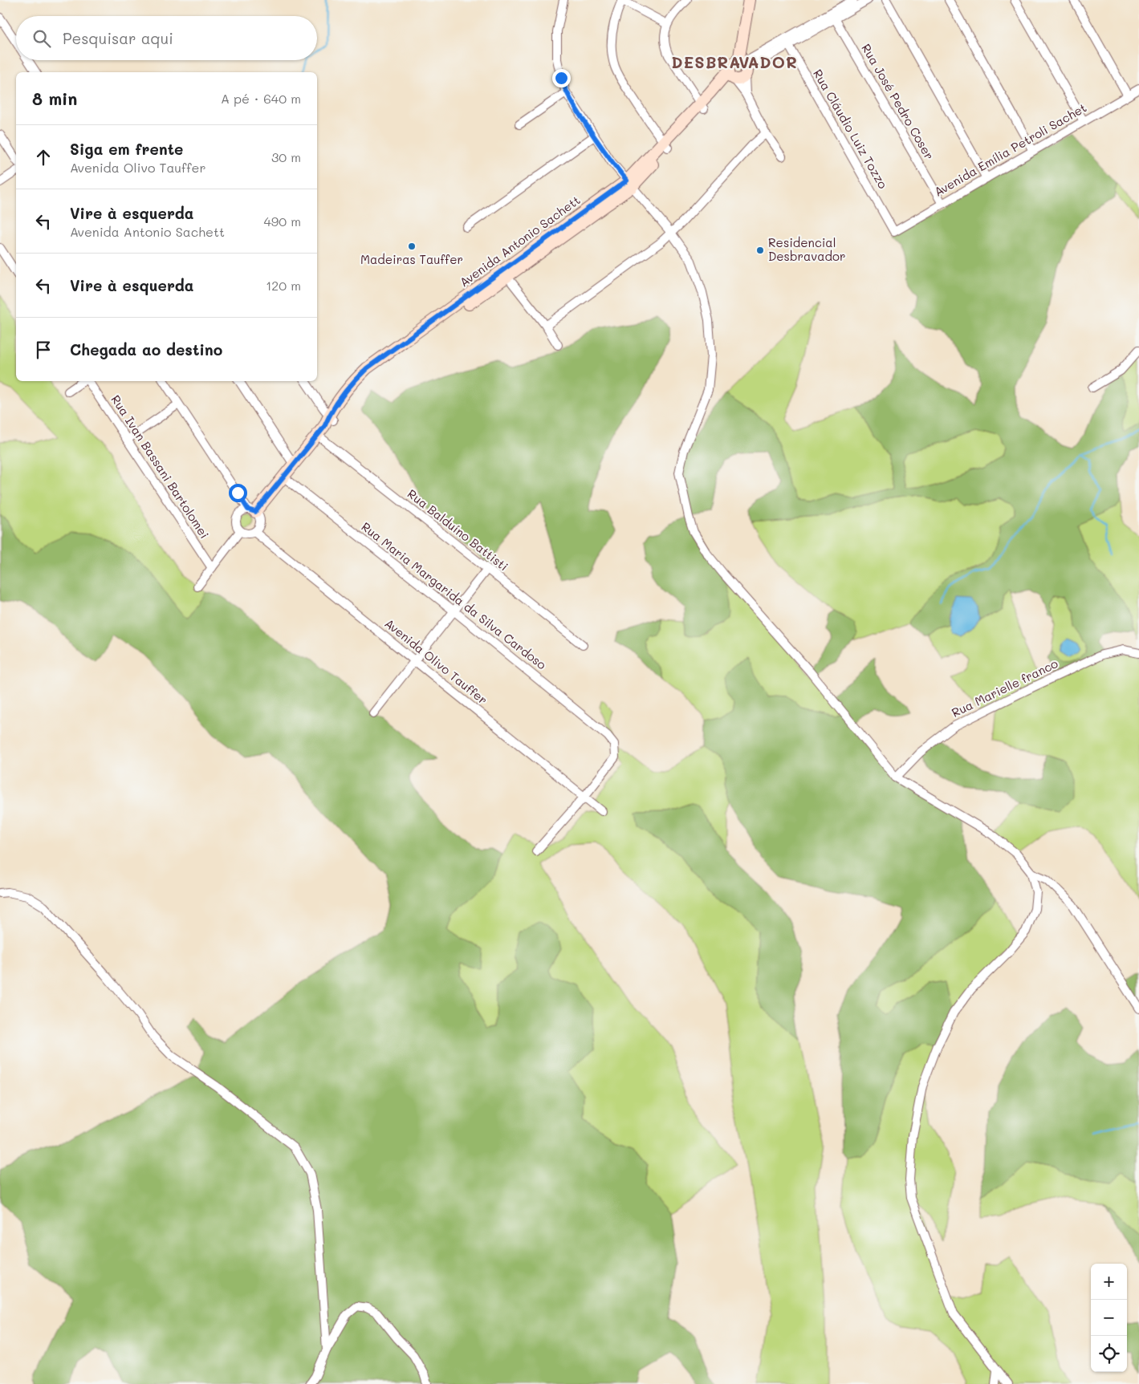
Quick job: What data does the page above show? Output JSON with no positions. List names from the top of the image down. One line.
{"streets":{"street":["Rua José Pedro Coser","Rua Cláudio Luiz Tozzo","Avenida Emília Petroli Sachet","Avenida Antonio Sachett","Rua Ivan Bassani Bartolomei","Rua Balduíno Battisti","Rua Maria Margarida da Silva Cardoso","Avenida Olivo Tauffer","Rua Marielle franco"]},"crossings":[["Rua José Pedro Coser","Avenida Emília Petroli Sachet"],["Rua José Pedro Coser","Avenida Antonio Sachett"],["Rua Cláudio Luiz Tozzo","Avenida Emília Petroli Sachet"],["Rua Cláudio Luiz Tozzo","Avenida Antonio Sachett"],["Avenida Antonio Sachett","Rua Balduíno Battisti"],["Avenida Antonio Sachett","Rua Maria Margarida da Silva Cardoso"],["Avenida Antonio Sachett","Avenida Olivo Tauffer"],["Rua Maria Margarida da Silva Cardoso","Avenida Olivo Tauffer"]],"districts":["DESBRAVADOR"],"places":["Madeiras Tauffer","Residencial Desbravador"],"page":{"search":"Pesquisar aqui","heading":["8 min","A pé · 640 m"],"list":[["Siga em frente","Avenida Olivo Tauffer","30 m"],["Vire à esquerda","Avenida Antonio Sachett","490 m"],["Vire à esquerda","120 m"],"Chegada ao destino"],"map_buttons":["+","−"]}}
